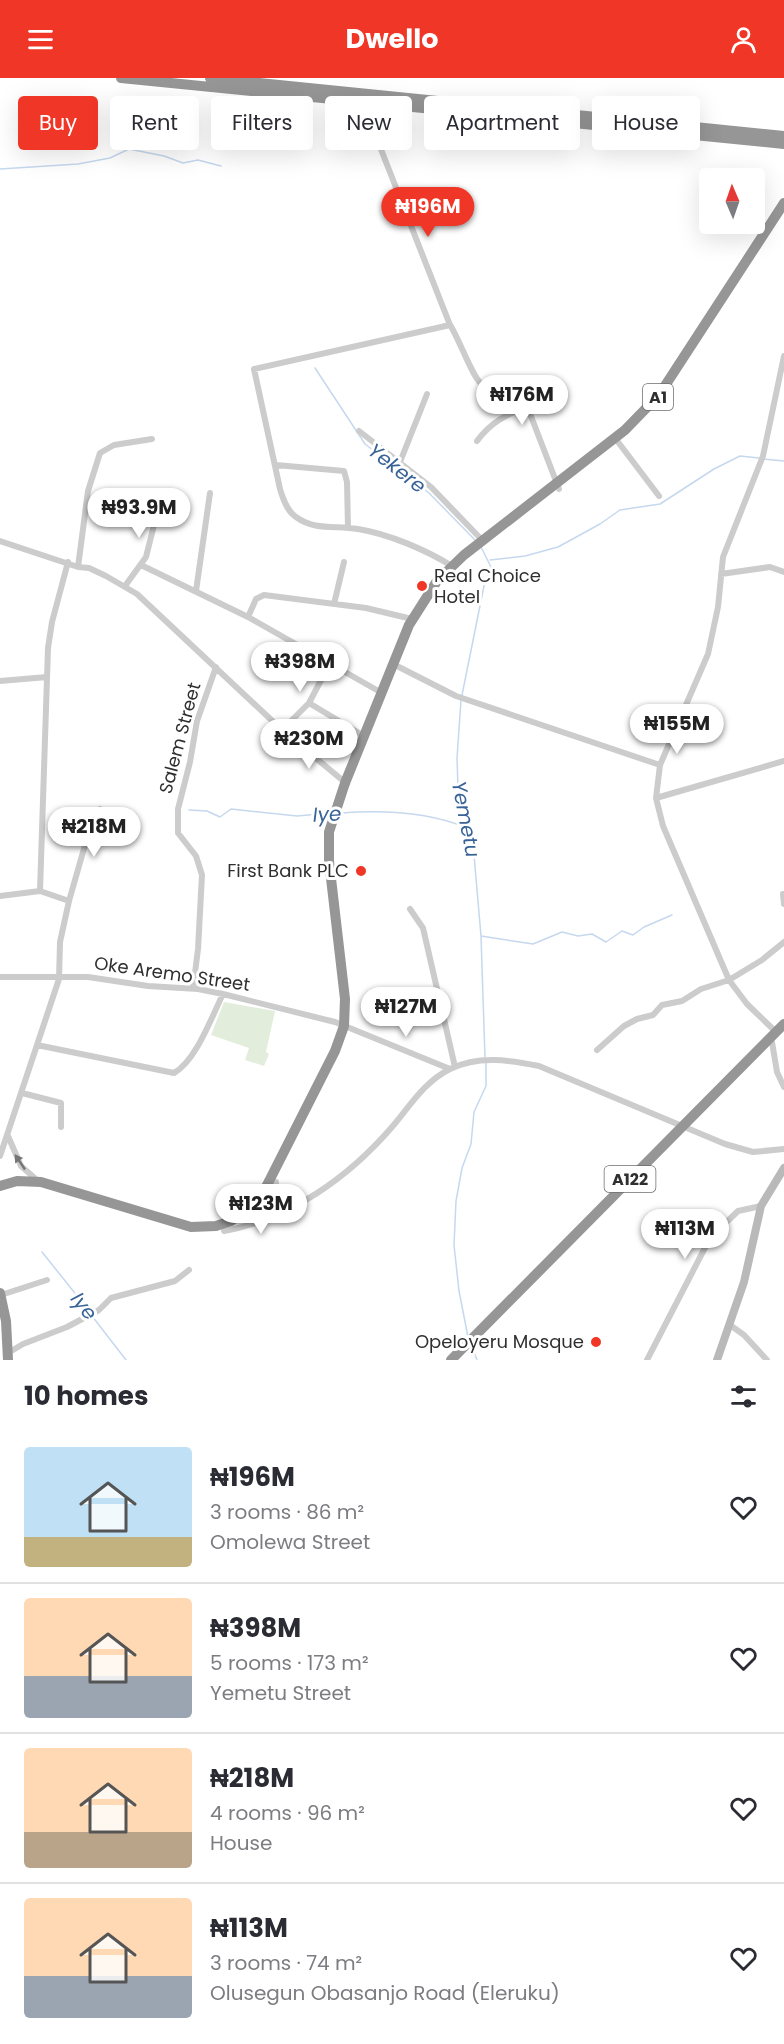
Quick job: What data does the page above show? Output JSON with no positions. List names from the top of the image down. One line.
{"streets":{"highway":["A1","A122"],"street":["Salem Street","Oke Aremo Street"]},"crossings":[["A1","Oke Aremo Street"],["Salem Street","Oke Aremo Street"]],"water":["Yekere","Iye","Yemetu"],"places":["Real Choice Hotel","First Bank PLC","Opeloyeru Mosque"],"north":"top","page":{"header":"Dwello","chip":["Buy","Rent","Filters","New","Apartment","House"],"price":["₦196M","₦176M","₦93.9M","₦398M","₦155M","₦230M","₦218M","₦127M","₦123M","₦113M"],"heading":"10 homes","list":[{"name":"₦196M","note":"3 rooms · 86 m² · Omolewa Street"},{"name":"₦398M","note":"5 rooms · 173 m² · Yemetu Street"},{"name":"₦218M","note":"4 rooms · 96 m² · House"},{"name":"₦113M","note":"3 rooms · 74 m² · Olusegun Obasanjo Road (Eleruku)"}]}}
